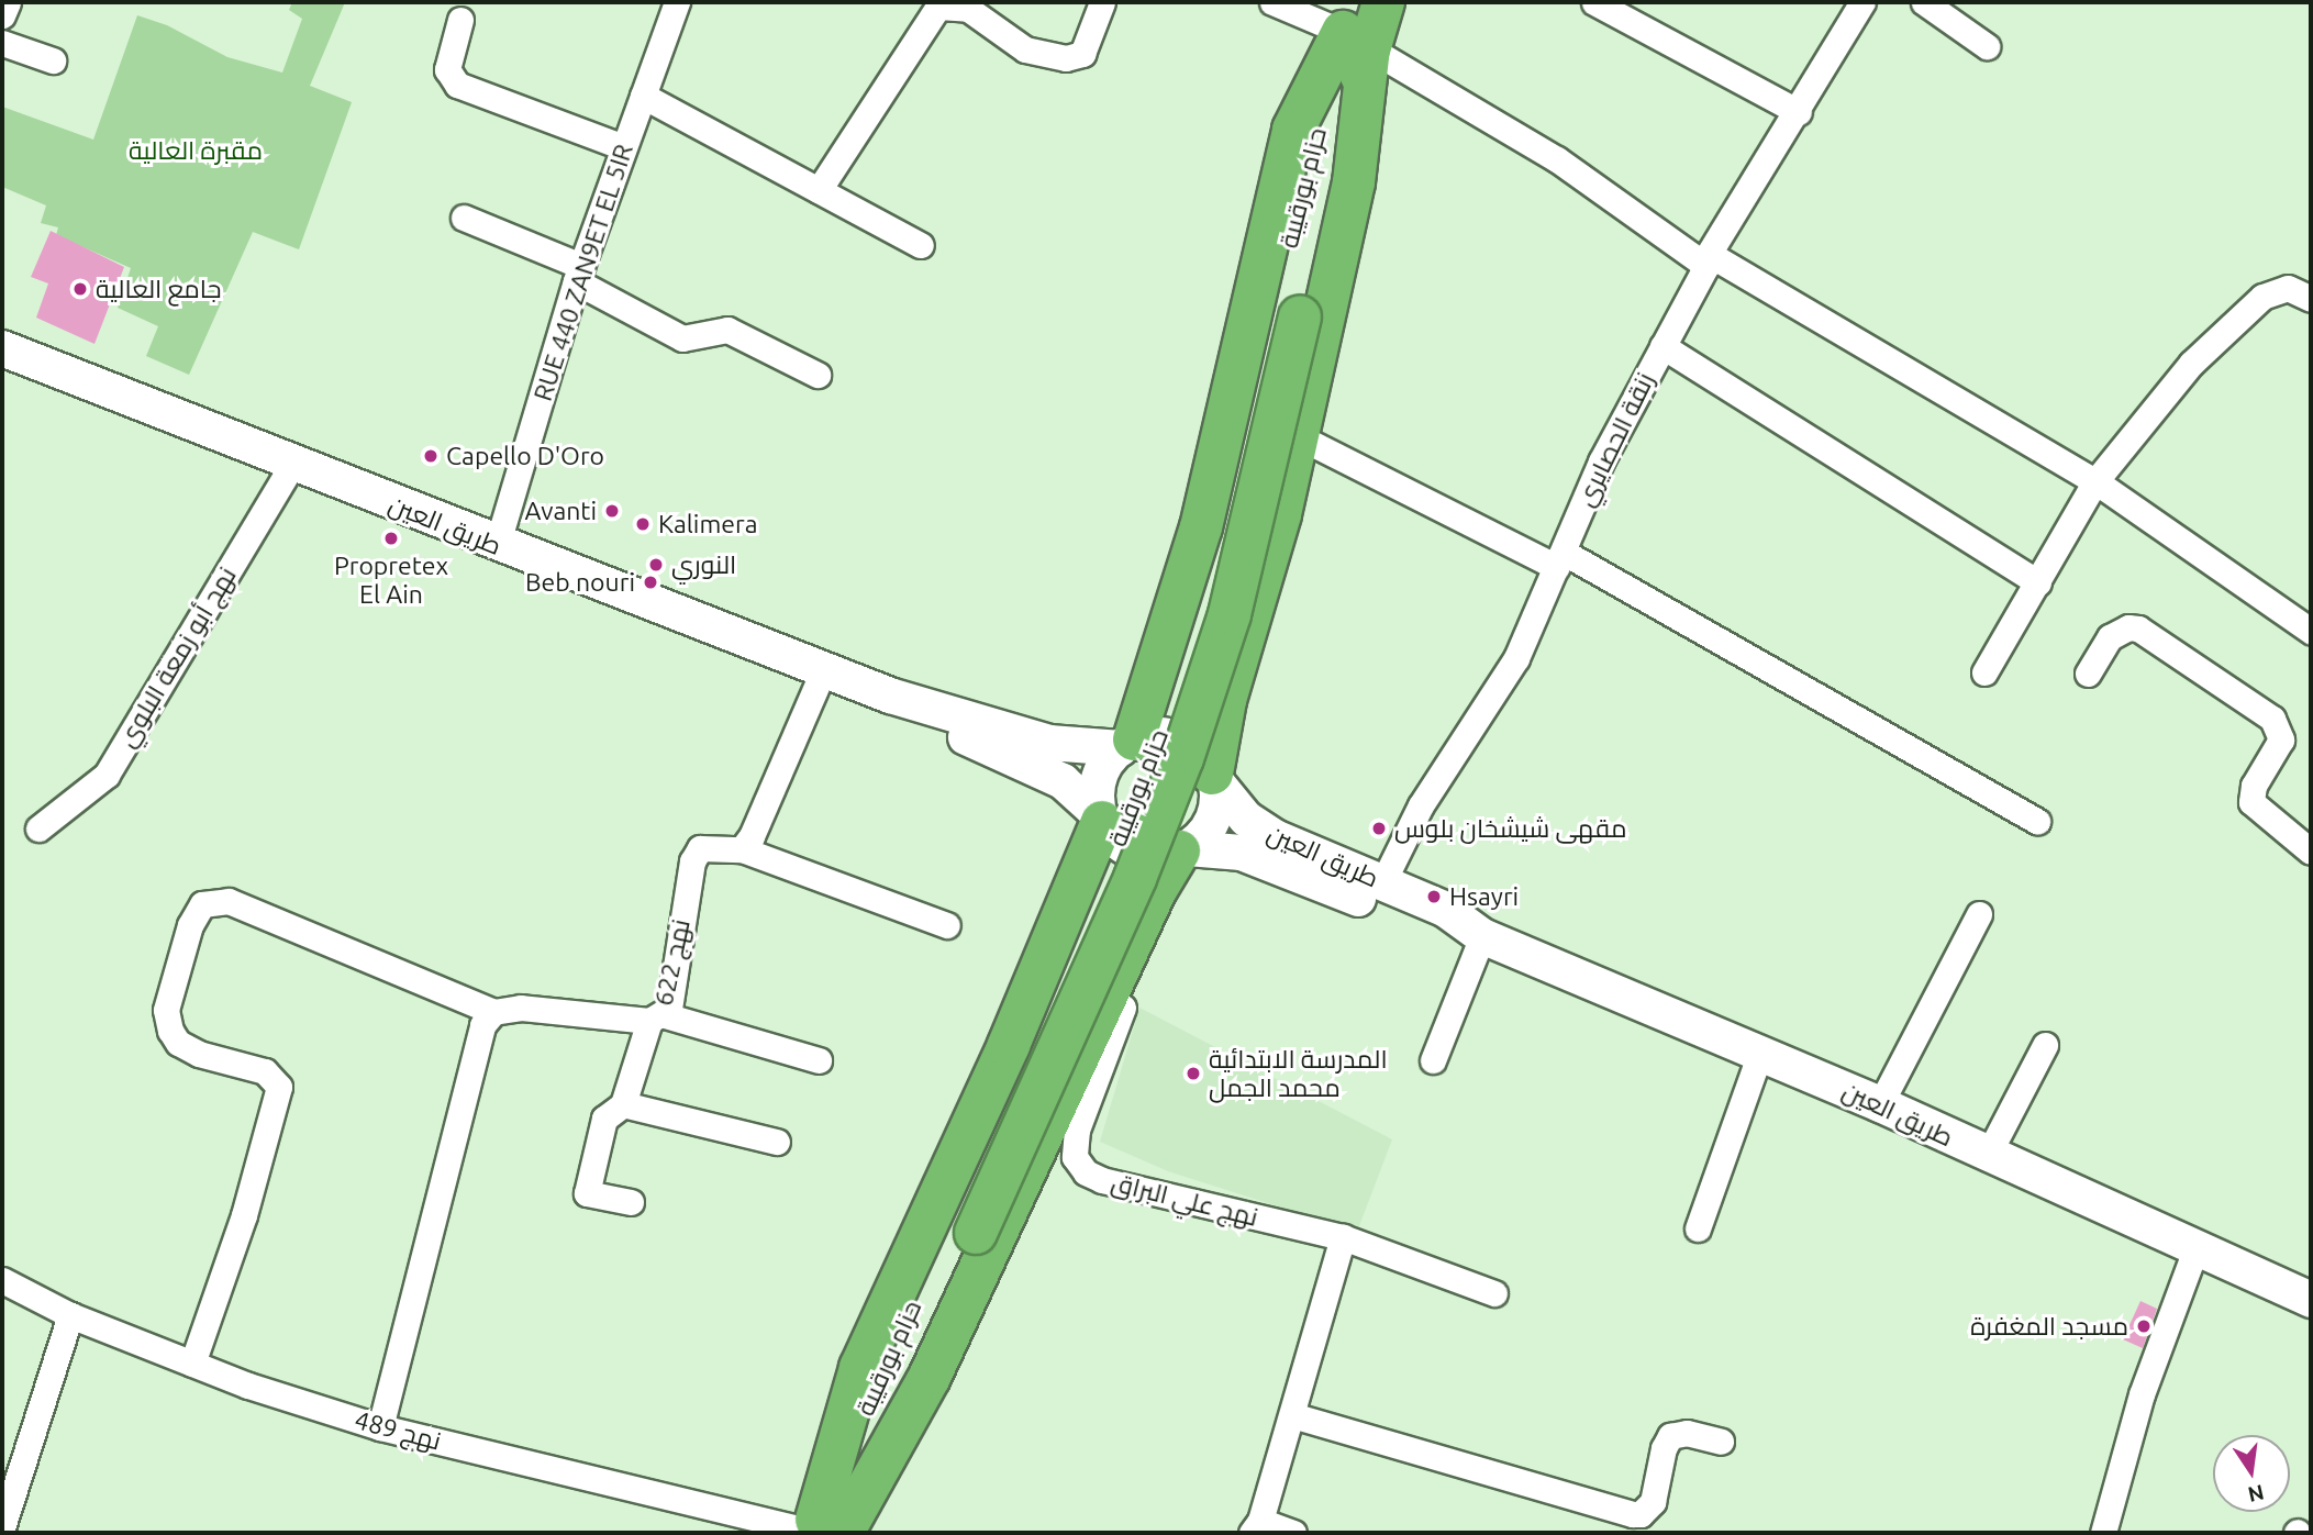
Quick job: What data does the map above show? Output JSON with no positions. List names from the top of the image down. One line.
{"streets":{"highway":["حزام بورقيبة"],"main road":["طريق العين"],"street":["RUE 440 ZAN9ET EL 5IR","زنقة الحصايري","نهج أبو زمعة البلوي","نهج 622","نهج علي البراق","نهج 489"]},"crossings":[["حزام بورقيبة","نهج 489"],["RUE 440 ZAN9ET EL 5IR","طريق العين"],["زنقة الحصايري","طريق العين"],["طريق العين","نهج أبو زمعة البلوي"]],"parks":["مقبرة العالية"],"places":["جامع العالية","Capello D'Oro","Avanti","Kalimera","Propretex El Ain","النوري","Beb nouri","مقهى شيشخان بلوس","Hsayri","المدرسة الابتدائية محمد الجمل","مسجد المغفرة"],"north":"bottom"}
